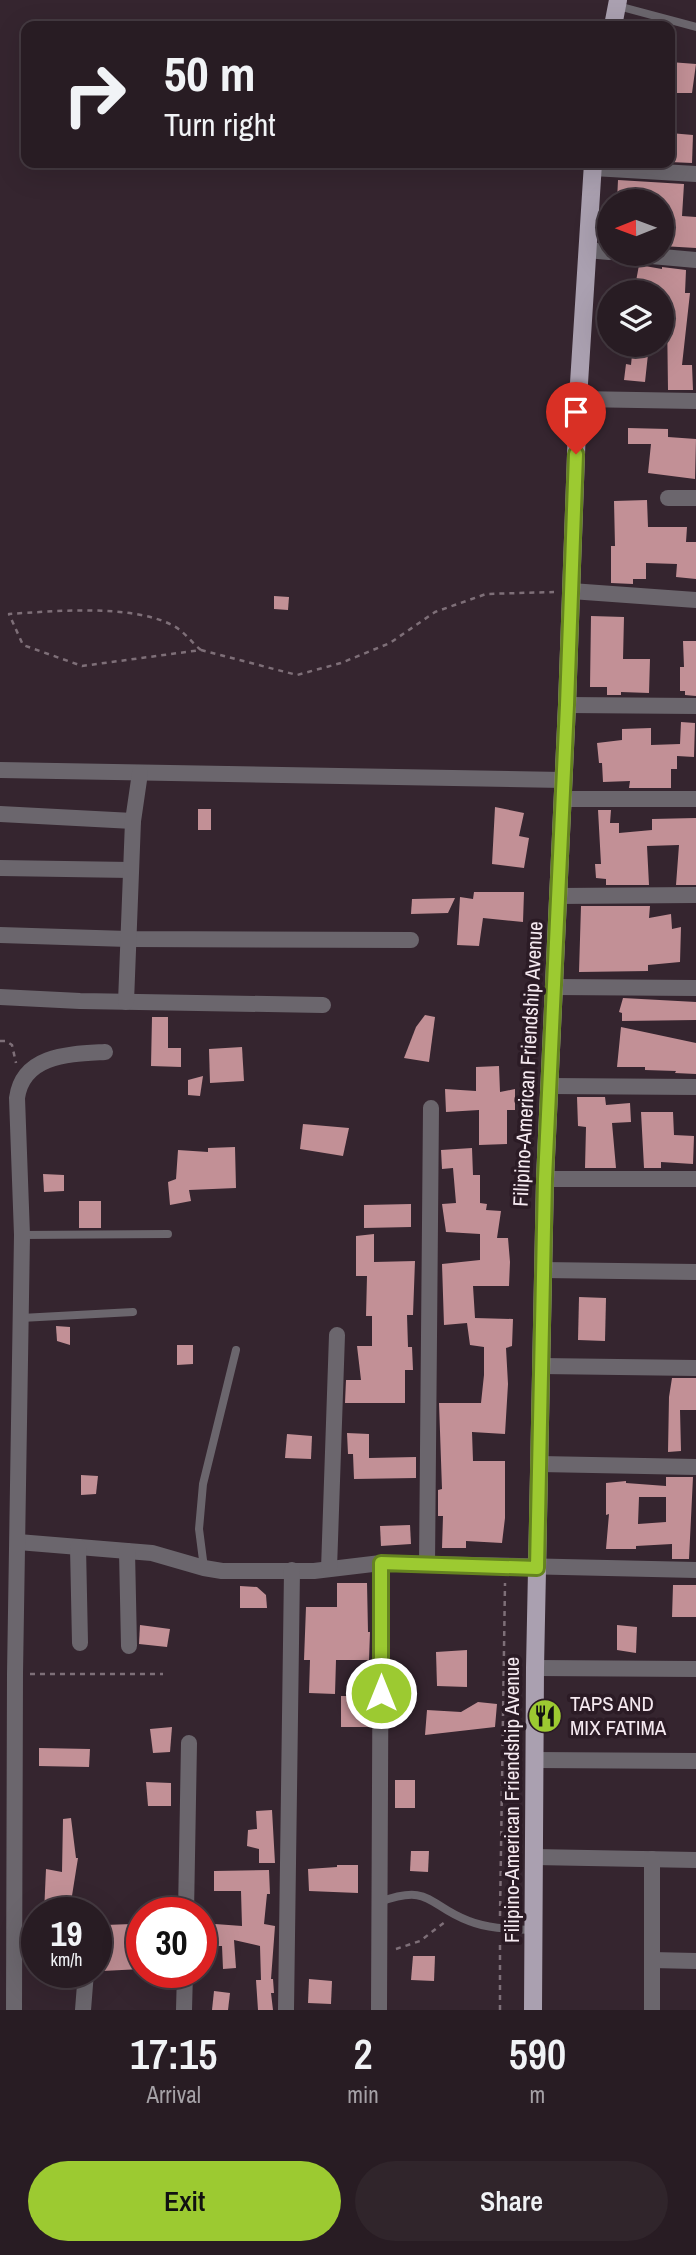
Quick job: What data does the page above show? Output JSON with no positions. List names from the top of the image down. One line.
{"streets":{"main road":["Filipino-American Friendship Avenue"]},"places":{"restaurant":["TAPS AND MIX FATIMA"]},"north":"left","page":{"turn":["50 m","Turn right"],"speed":"19 km/h","limit":"30","eta":["17:15","Arrival","2","min","590","m"],"buttons":["Exit","Share"]}}
